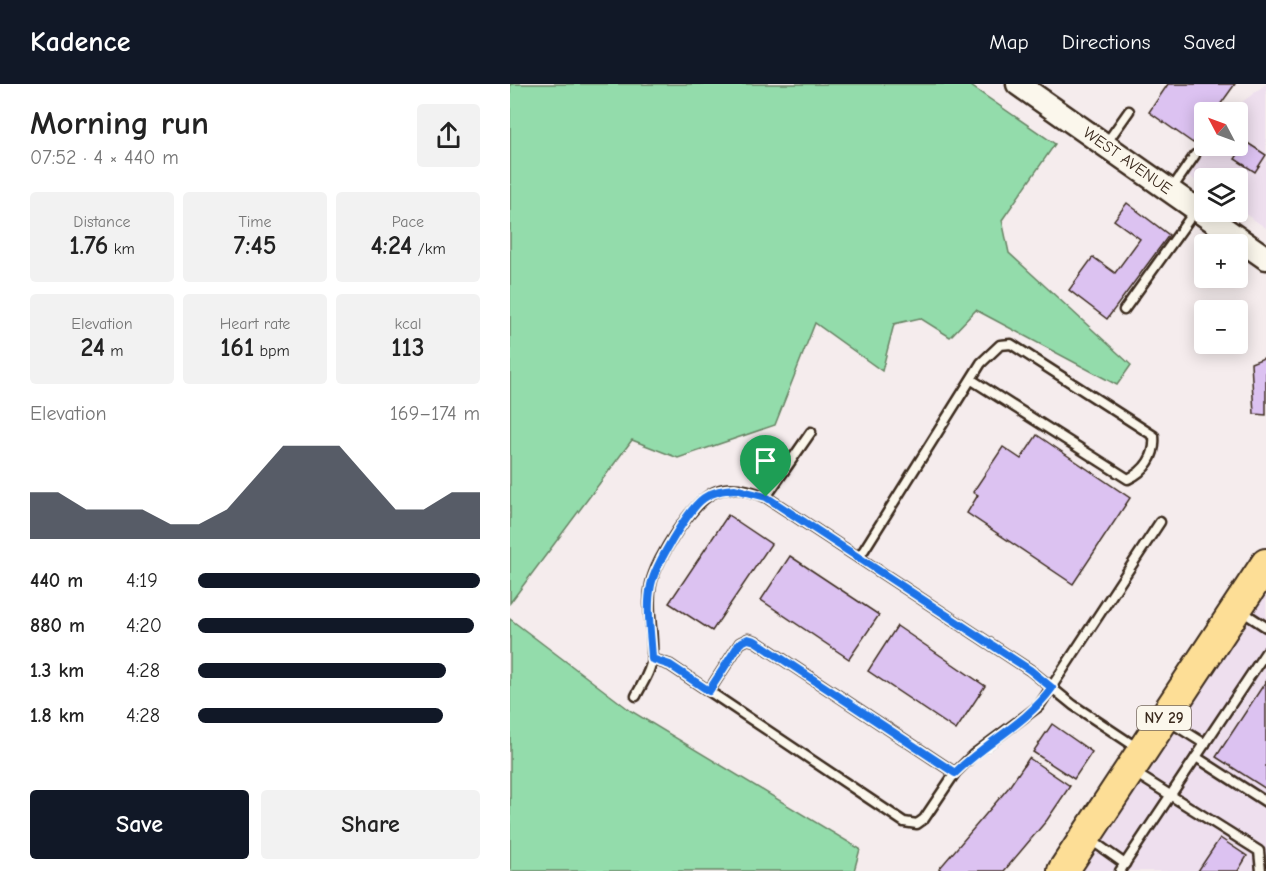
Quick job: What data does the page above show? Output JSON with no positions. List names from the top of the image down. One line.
{"streets":{"highway":["NY 29"],"street":["WEST AVENUE"]},"north":"top left","page":{"header":"Kadence","nav":["Map","Directions","Saved"],"heading":["Morning run","07:52 · 4 × 440 m"],"map_buttons":["+","−"],"stats":[["Distance","1.76 km"],["Time","7:45"],["Pace","4:24 /km"],["Elevation","24 m"],["Heart rate","161 bpm"],["kcal","113"]],"chart":["Elevation","169–174 m"],"list":[{"name":"440 m","note":"4:19"},{"name":"880 m","note":"4:20"},{"name":"1.3 km","note":"4:28"},{"name":"1.8 km","note":"4:28"}],"buttons":["Save","Share"]}}
